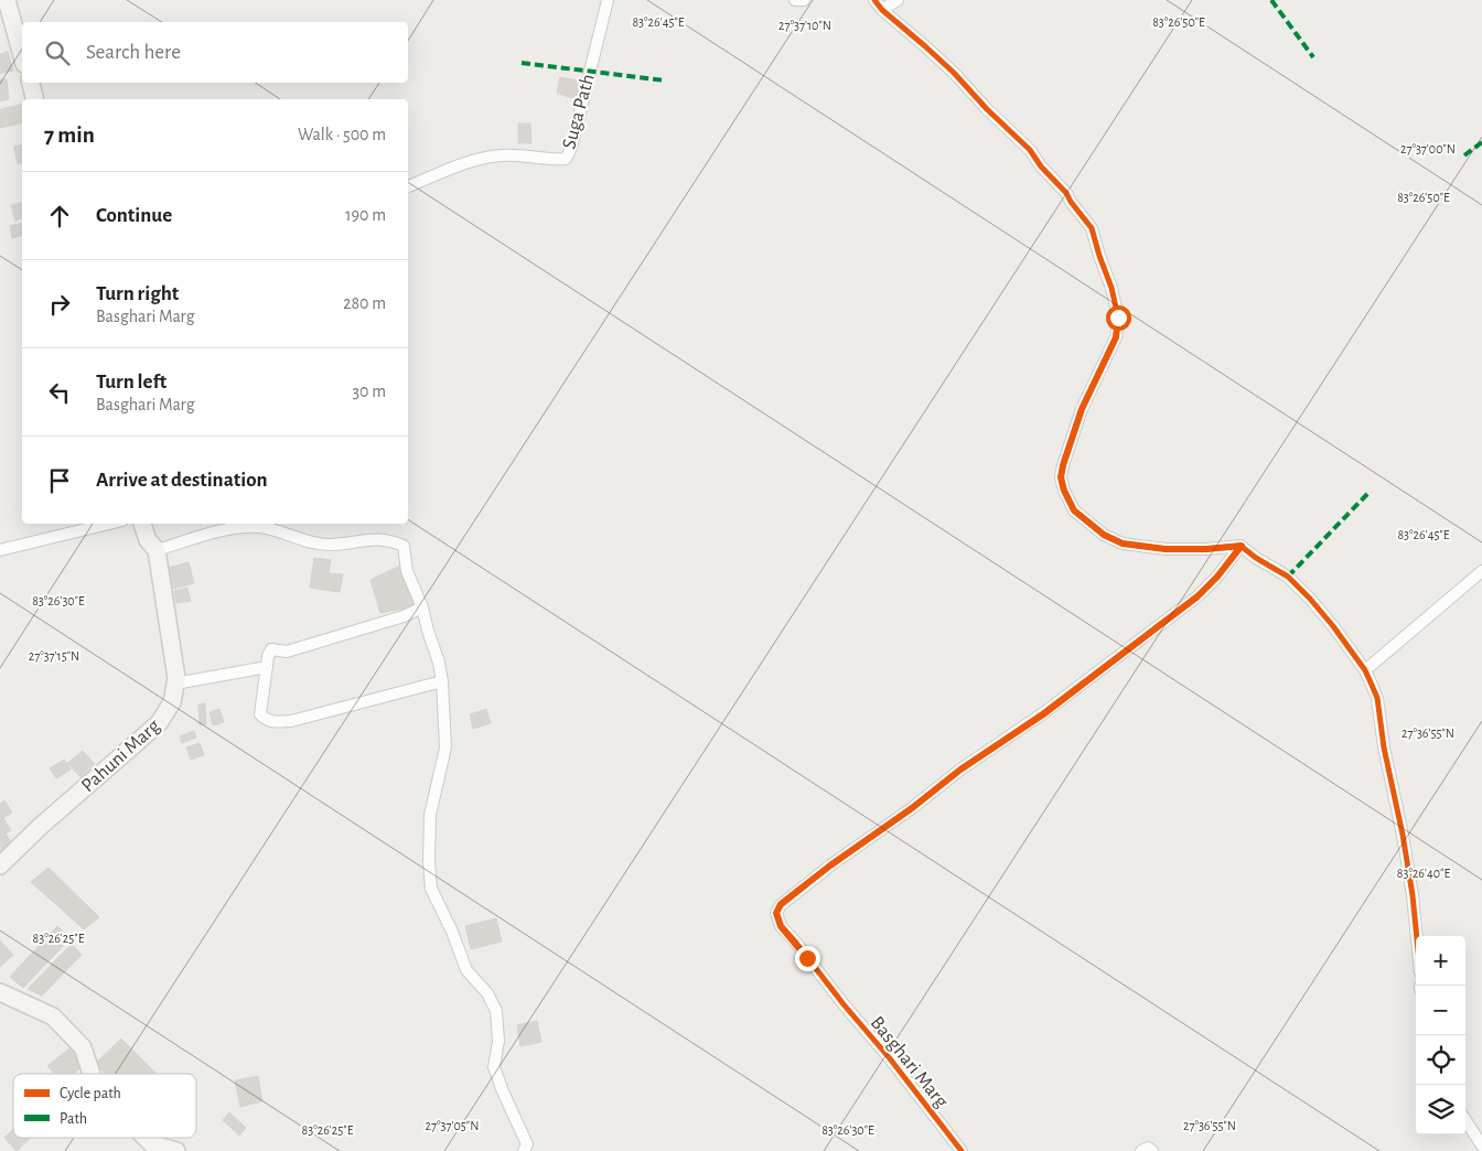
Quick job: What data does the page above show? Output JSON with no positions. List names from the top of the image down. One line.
{"streets":{"street":["Suga Path","Pahuni Marg","Basghari Marg"]},"legend":["Cycle path","Path"],"page":{"search":"Search here","heading":["7 min","Walk · 500 m"],"list":[["Continue","190 m"],["Turn right","Basghari Marg","280 m"],["Turn left","Basghari Marg","30 m"],"Arrive at destination"],"map_buttons":["+","−"]},"coordinates":["83°26'45\"E","83°26'50\"E","27°37'10\"N","27°37'00\"N","83°26'30\"E","27°37'15\"N","27°36'55\"N","83°26'40\"E","83°26'25\"E","27°37'05\"N"]}
